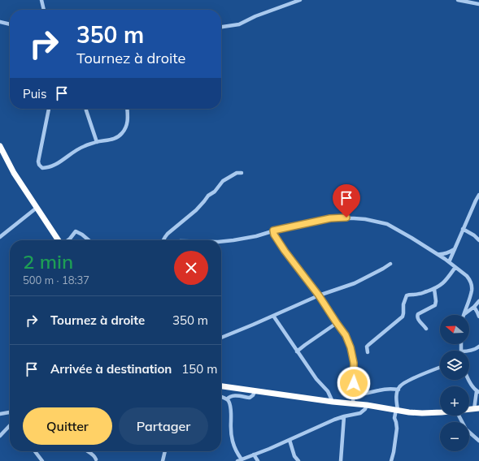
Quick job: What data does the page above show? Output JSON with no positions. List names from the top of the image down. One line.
{"north":"left","page":{"turn":["350 m","Tournez à droite"],"then":"Puis","heading":["2 min","500 m · 18:37"],"list":[{"name":"Tournez à droite","value":"350 m"},{"name":"Arrivée à destination","value":"150 m"}],"map_buttons":["+","−"],"buttons":["Quitter","Partager"]}}
